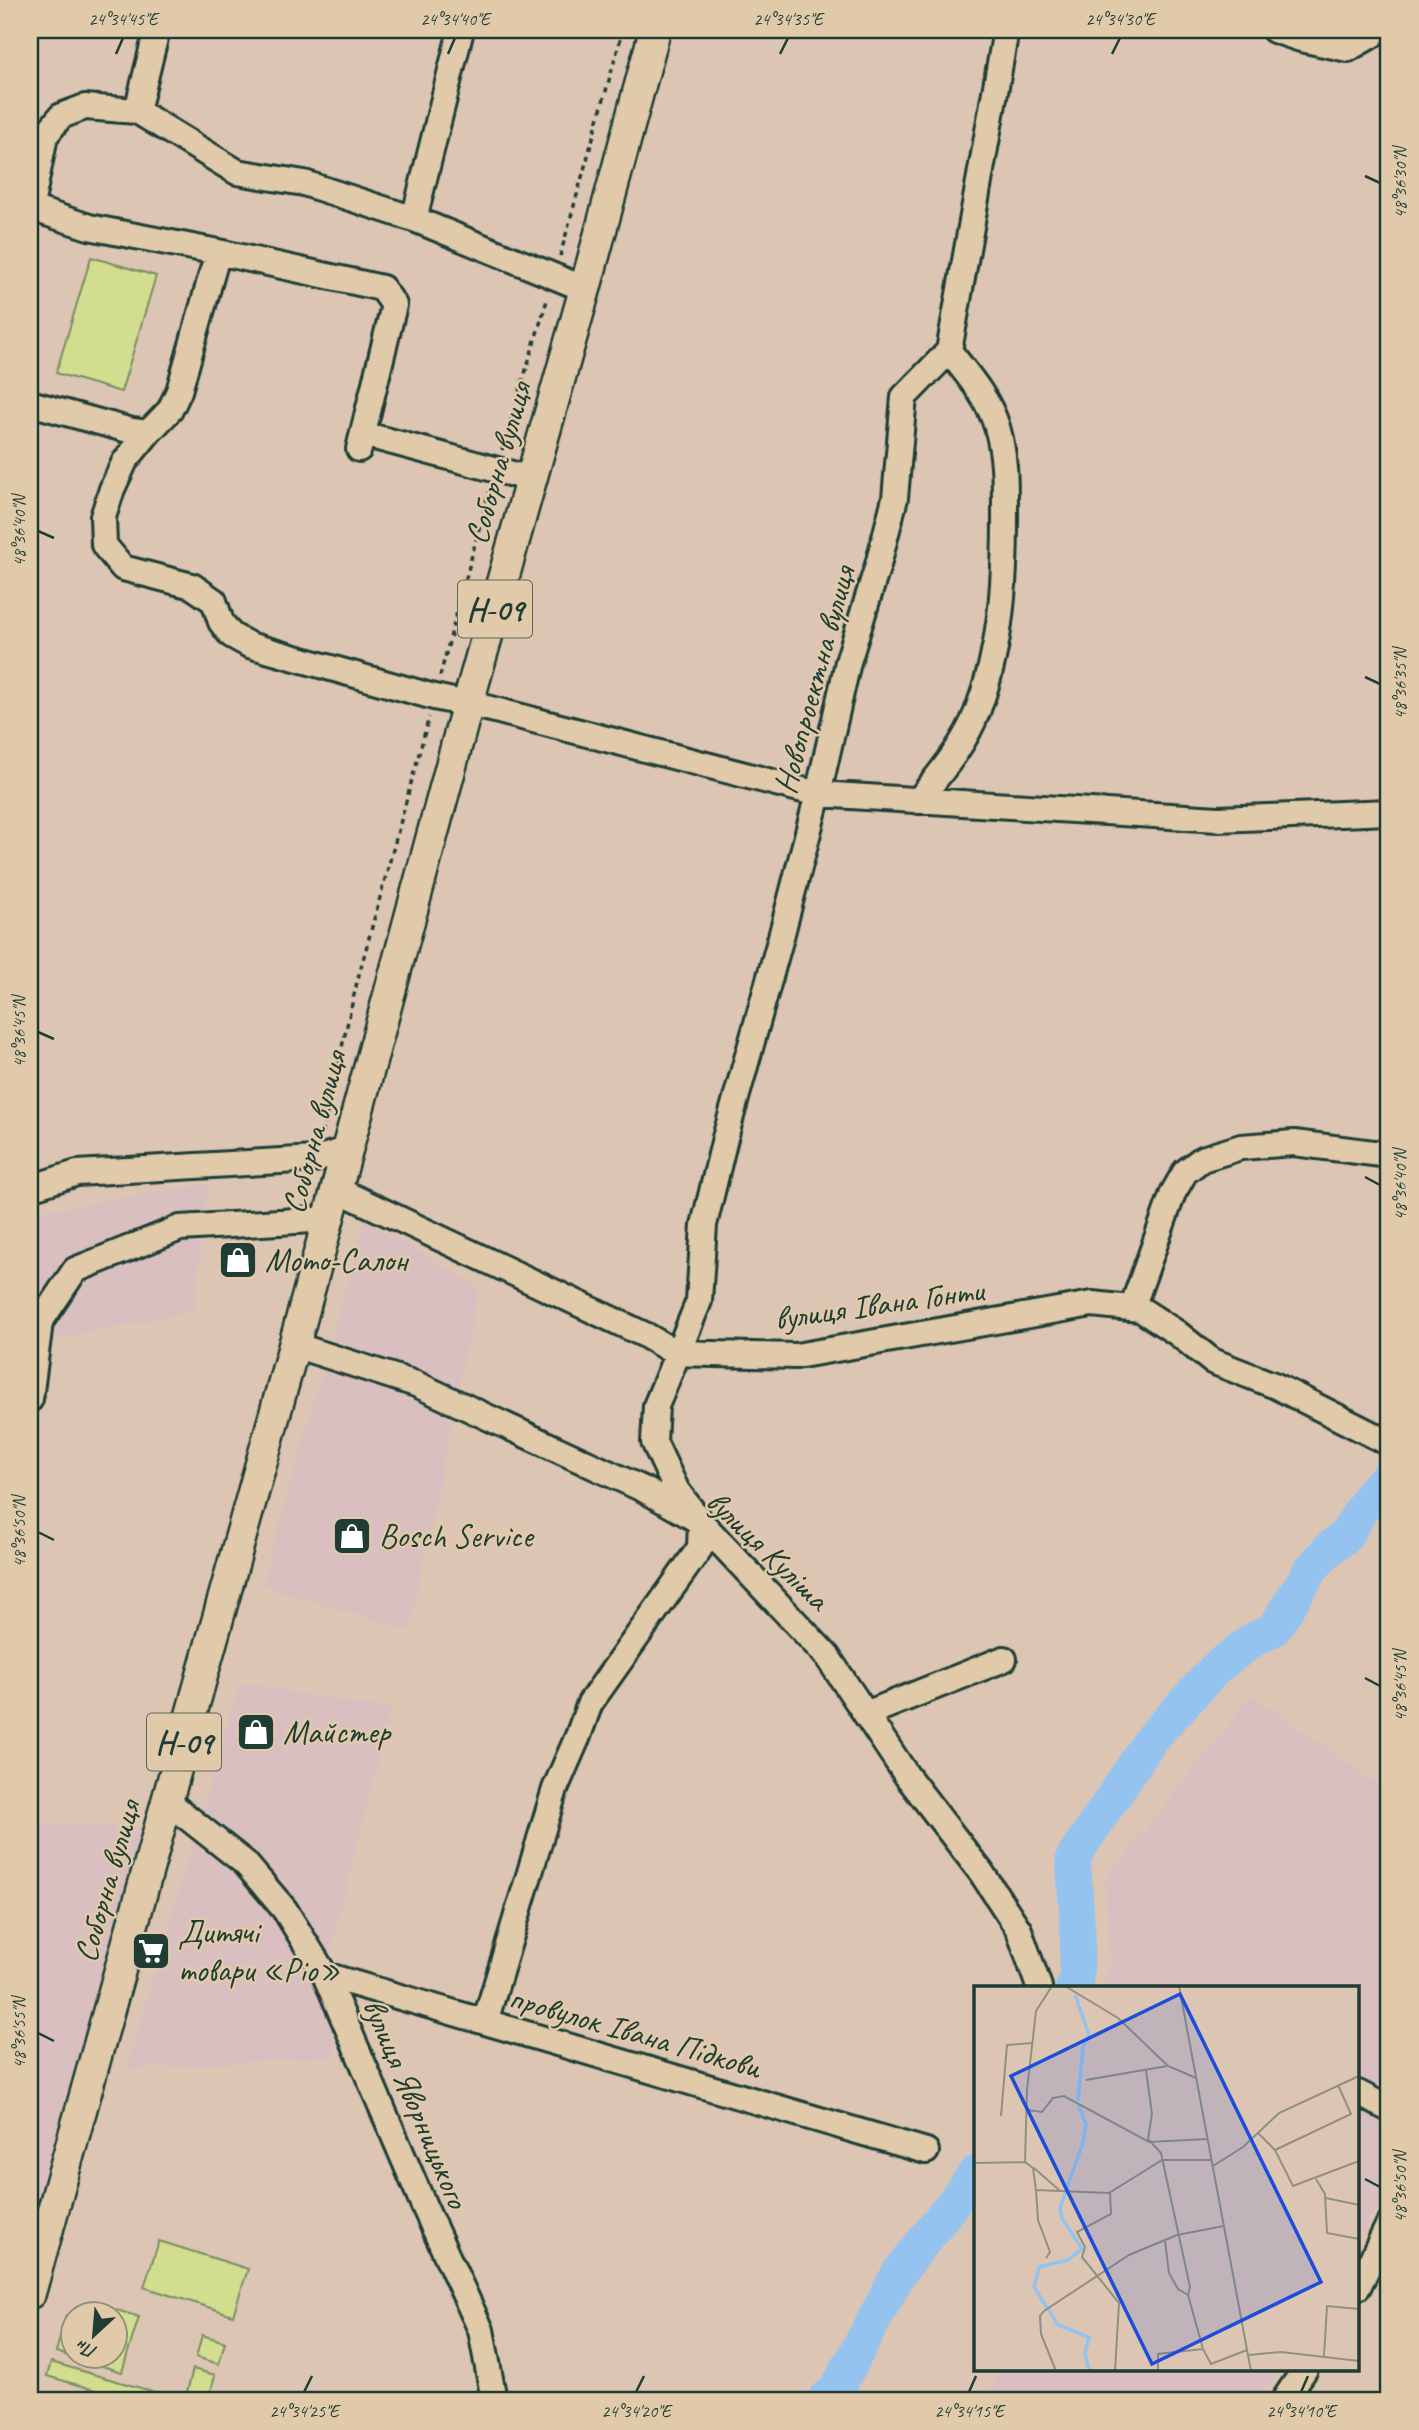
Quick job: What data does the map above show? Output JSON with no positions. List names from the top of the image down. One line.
{"streets":{"main road":["Соборна вулиця","Н-09"],"street":["Новопроектна вулиця","вулиця Івана Гонти","вулиця Куліша","провулок Івана Підкови","вулиця Яворницького"]},"crossings":[["Соборна вулиця","вулиця Івана Гонти"],["Соборна вулиця","вулиця Куліша"],["Соборна вулиця","вулиця Яворницького"],["Новопроектна вулиця","вулиця Івана Гонти"],["Новопроектна вулиця","вулиця Куліша"],["провулок Івана Підкови","вулиця Яворницького"]],"places":{"shop":["Мото-Салон","Bosch Service","Майстер"],"supermarket":["Дитячі товари «Ріо»"]},"north":"bottom left","coordinates":["24°34'45\"E","24°34'40\"E","24°34'35\"E","24°34'30\"E","48°36'30\"N","48°36'40\"N","48°36'35\"N","48°36'45\"N","48°36'50\"N","48°36'55\"N","24°34'25\"E","24°34'20\"E","24°34'15\"E","24°34'10\"E"]}
